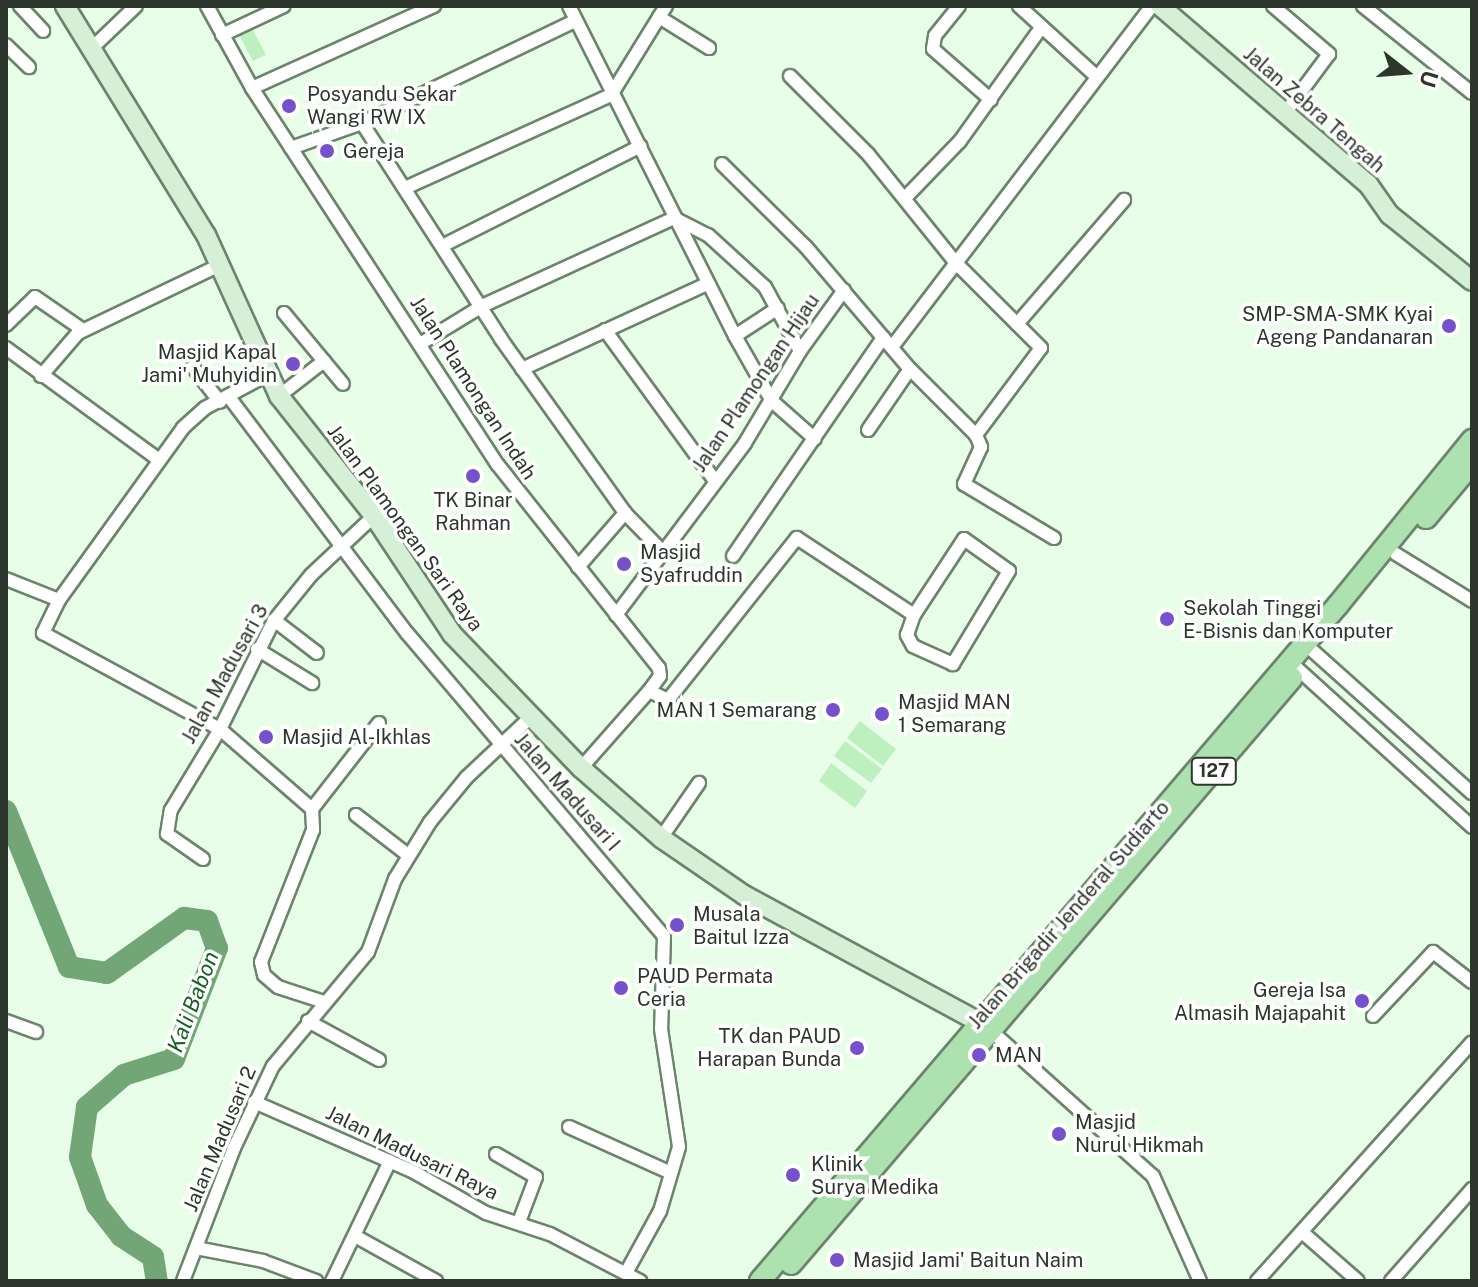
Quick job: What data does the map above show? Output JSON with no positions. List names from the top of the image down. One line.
{"streets":{"main road":["127","Jalan Brigadir Jenderal Sudiarto"],"street":["Jalan Zebra Tengah","Jalan Plamongan Hijau","Jalan Plamongan Indah","Jalan Plamongan Sari Raya","Jalan Madusari 3","Jalan Madusari I","Jalan Madusari 2","Jalan Madusari Raya"]},"crossings":[["Jalan Plamongan Hijau","Jalan Plamongan Indah"],["Jalan Plamongan Sari Raya","Jalan Madusari 3"],["Jalan Plamongan Sari Raya","Jalan Madusari I"],["Jalan Plamongan Sari Raya","Jalan Brigadir Jenderal Sudiarto"],["Jalan Plamongan Sari Raya","Jalan Madusari 2"],["Jalan Madusari 3","Jalan Madusari I"],["Jalan Madusari I","Jalan Madusari 2"],["Jalan Madusari I","Jalan Madusari Raya"],["Jalan Madusari 2","Jalan Madusari Raya"]],"water":["Kali Babon"],"places":["Posyandu Sekar Wangi RW IX","Gereja","SMP-SMA-SMK Kyai Ageng Pandanaran","Masjid Kapal Jami' Muhyidin","TK Binar Rahman","Masjid Syafruddin","Sekolah Tinggi E-Bisnis dan Komputer","MAN 1 Semarang","Masjid MAN 1 Semarang","Masjid Al-Ikhlas","Musala Baitul Izza","PAUD Permata Ceria","Gereja Isa Almasih Majapahit","TK dan PAUD Harapan Bunda","MAN","Masjid Nurul Hikmah","Klinik Surya Medika","Masjid Jami' Baitun Naim"],"north":"right"}
